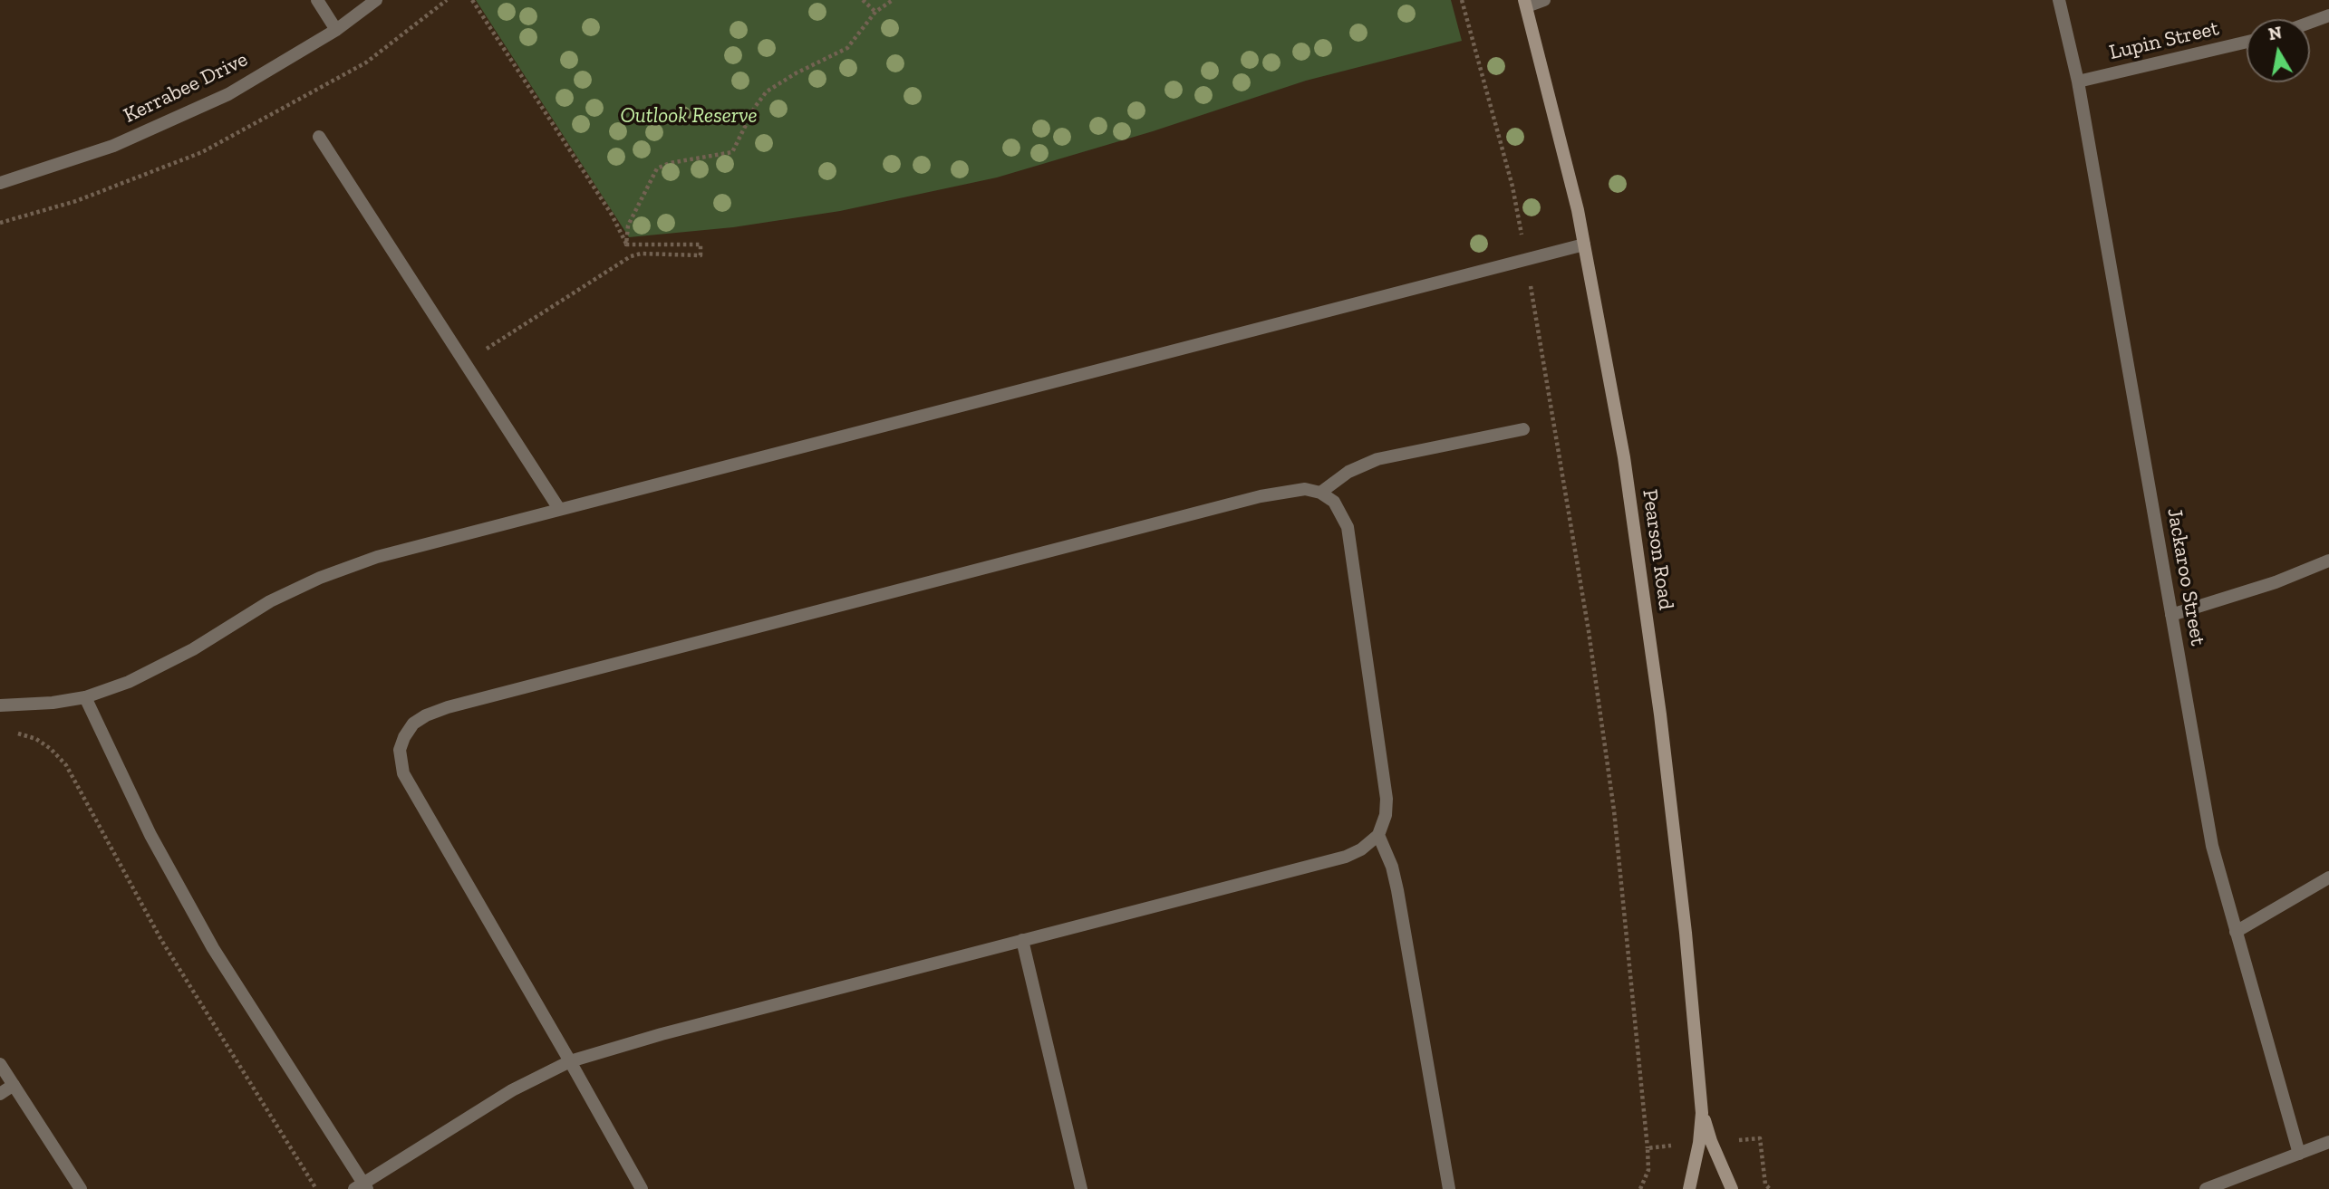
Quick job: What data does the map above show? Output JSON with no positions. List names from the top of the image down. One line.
{"streets":{"street":["Lupin Street","Kerrabee Drive","Pearson Road","Jackaroo Street"]},"crossings":[["Lupin Street","Jackaroo Street"]],"parks":["Outlook Reserve"],"north":"top"}
